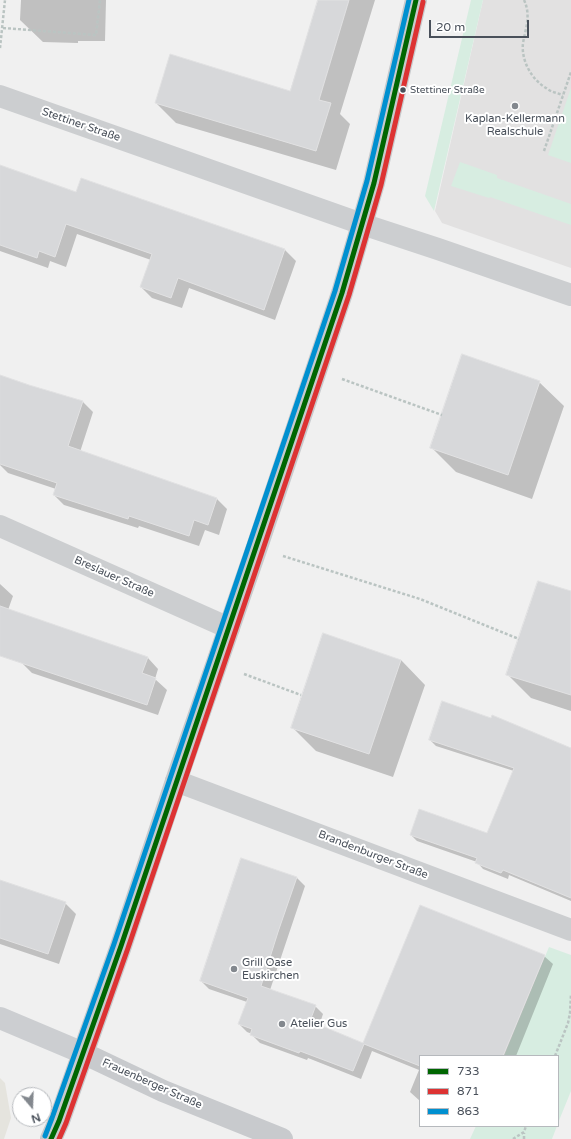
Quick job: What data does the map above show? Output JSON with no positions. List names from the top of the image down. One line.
{"streets":{"main road":["Frauenberger Straße"],"street":["Stettiner Straße","Breslauer Straße","Brandenburger Straße"]},"places":["Stettiner Straße","Kaplan-Kellermann Realschule","Grill Oase Euskirchen","Atelier Gus"],"lines":["transit line 733","transit line 863","transit line 871"],"legend":["733","871","863"],"scale_bar":"20 m","north":"bottom"}
